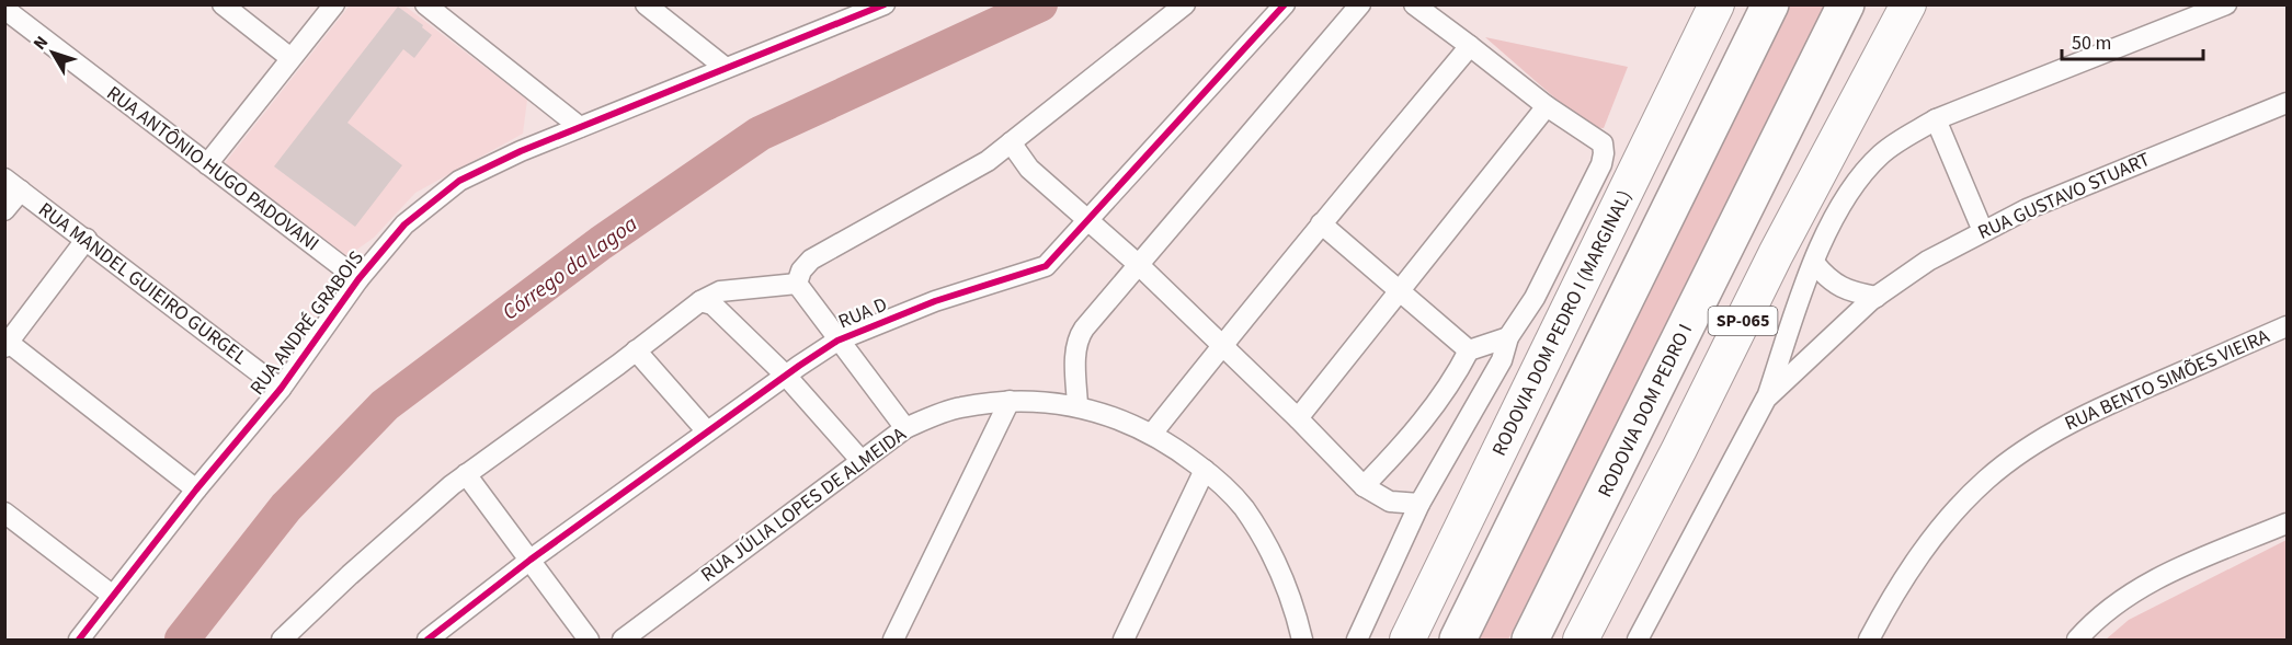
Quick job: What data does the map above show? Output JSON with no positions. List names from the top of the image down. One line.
{"streets":{"highway":["SP-065","RODOVIA DOM PEDRO I (MARGINAL)","RODOVIA DOM PEDRO I"],"street":["RUA ANTÔNIO HUGO PADOVANI","RUA GUSTAVO STUART","RUA MANDEL GUIEIRO GURGEL","RUA D","RUA ANDRÉ GRABOIS","RUA BENTO SIMÕES VIEIRA","RUA JÚLIA LOPES DE ALMEIDA"]},"crossings":[["RUA ANTÔNIO HUGO PADOVANI","RUA ANDRÉ GRABOIS"],["RUA MANDEL GUIEIRO GURGEL","RUA ANDRÉ GRABOIS"]],"water":["Córrego da Lagoa"],"scale_bar":"50 m","north":"top left"}
